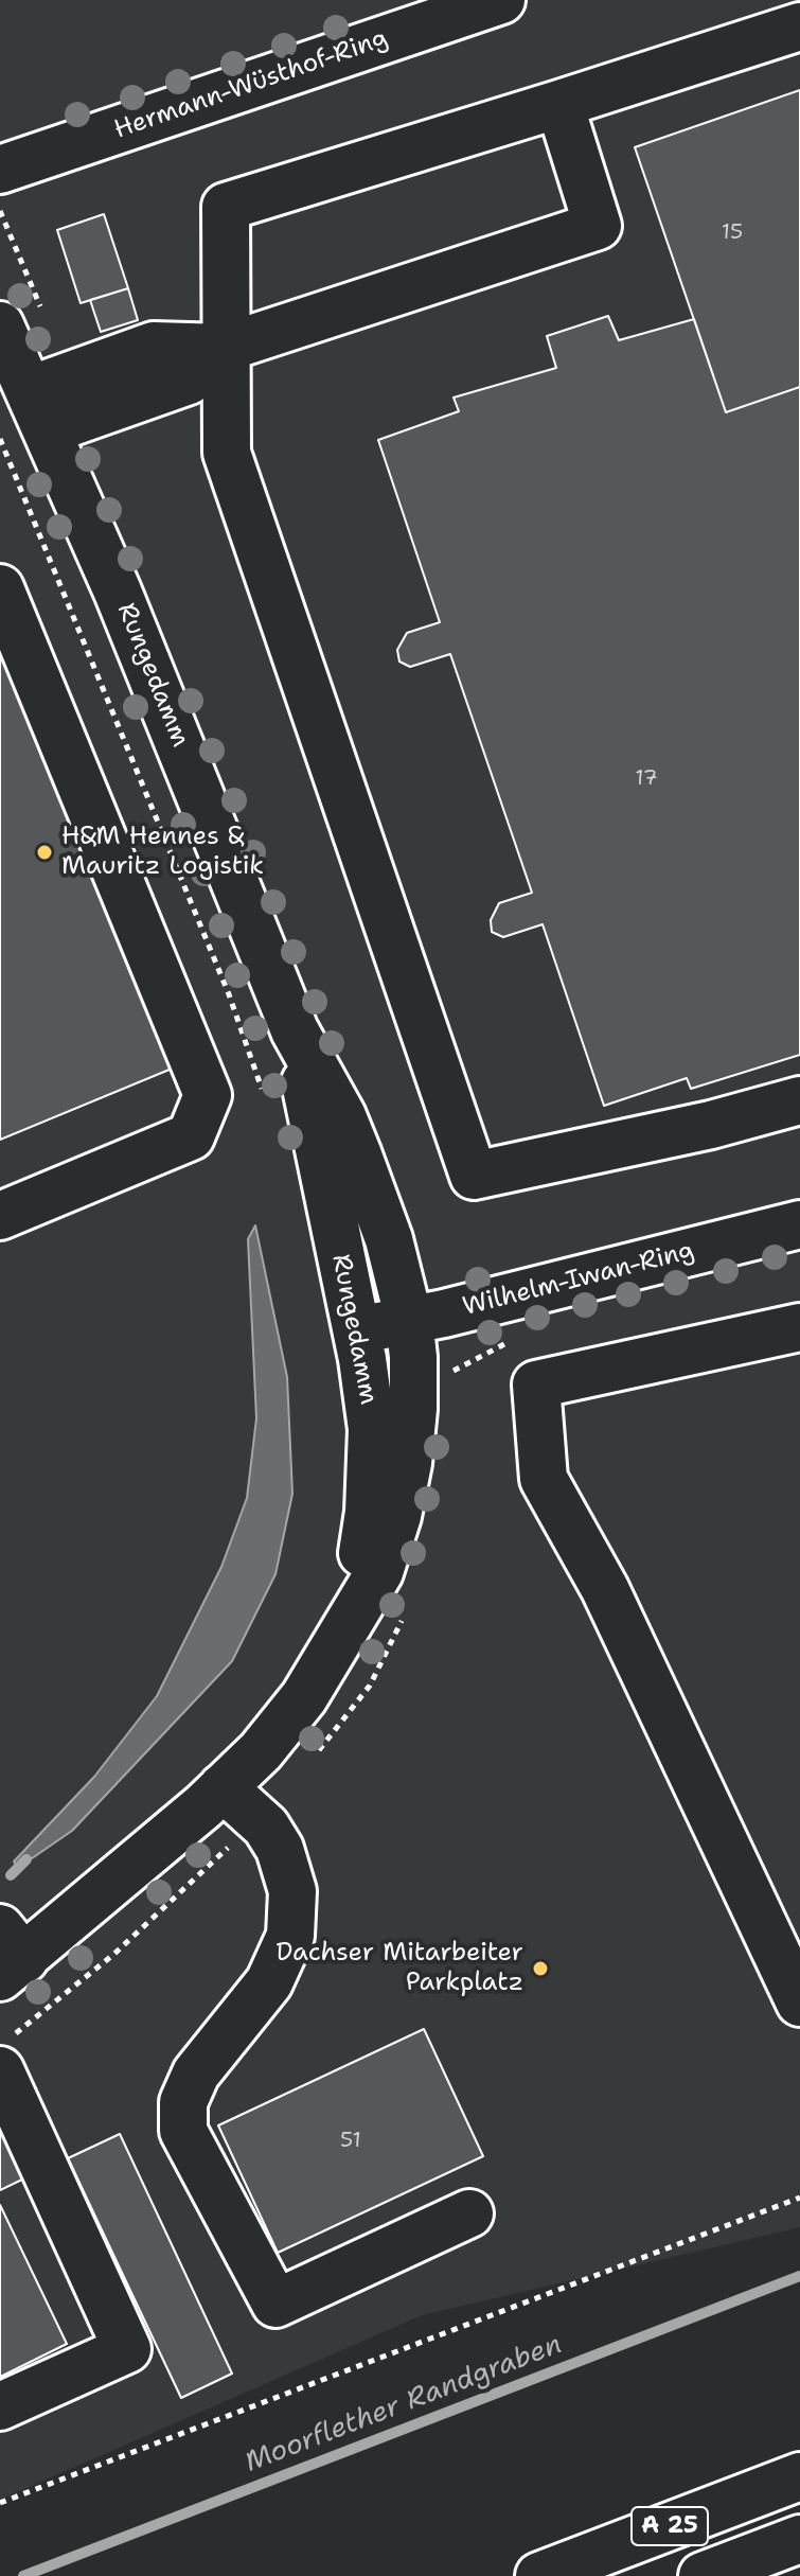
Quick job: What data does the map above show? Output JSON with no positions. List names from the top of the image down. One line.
{"streets":{"main road":["Hermann-Wüsthof-Ring","Rungedamm","Wilhelm-Iwan-Ring","A 25"]},"crossings":[["Rungedamm","Wilhelm-Iwan-Ring"]],"water":["Moorflether Randgraben"],"places":["H&M Hennes & Mauritz Logistik","Dachser Mitarbeiter Parkplatz"],"house_numbers":["15","17","51"]}
